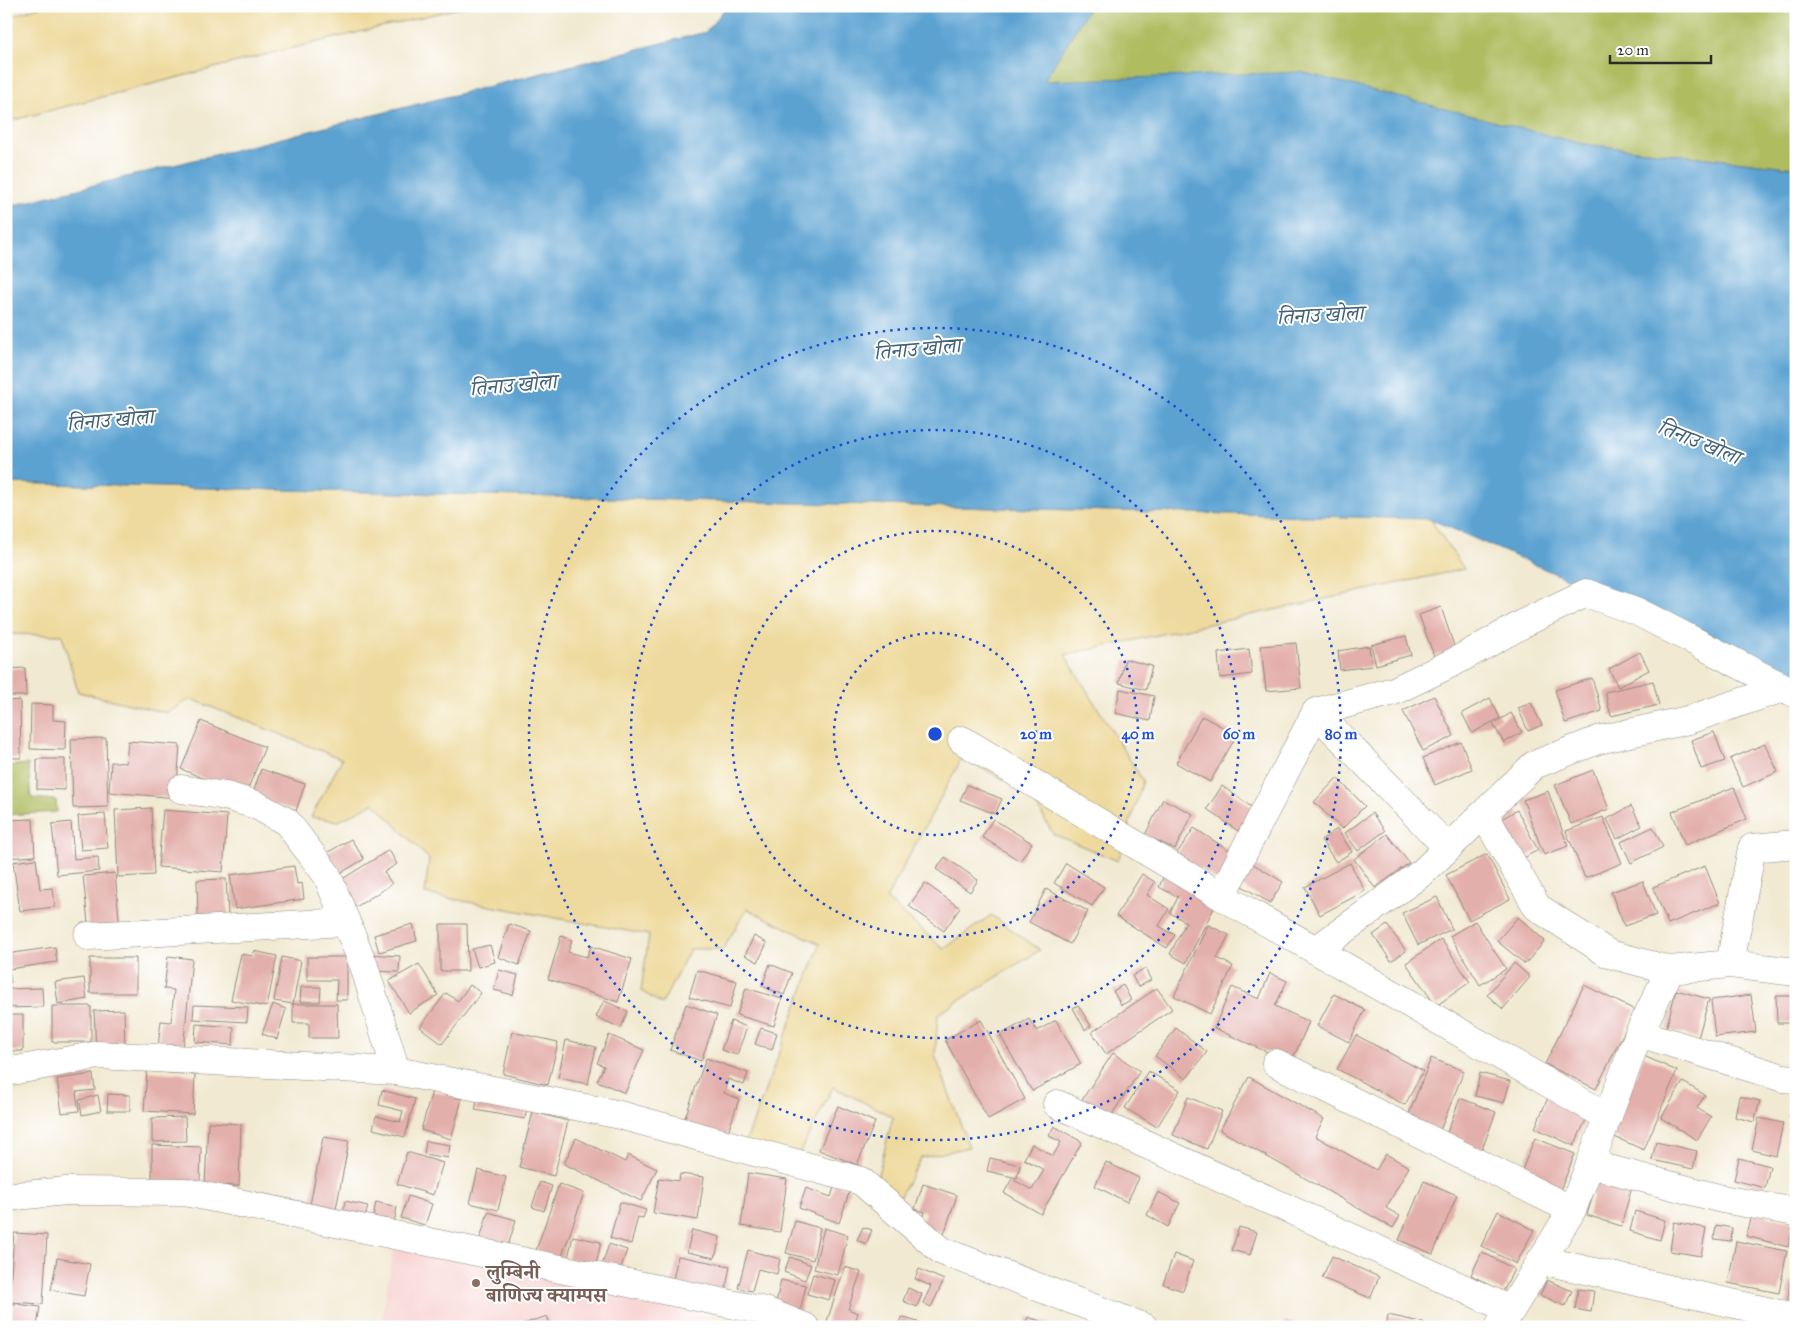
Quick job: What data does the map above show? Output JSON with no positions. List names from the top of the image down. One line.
{"water":["तिनाउ खोला"],"places":["लुम्बिनी बाणिज्य क्याम्पस"],"scale_bar":"20 m","rings":["20 m","40 m","60 m","80 m"]}
